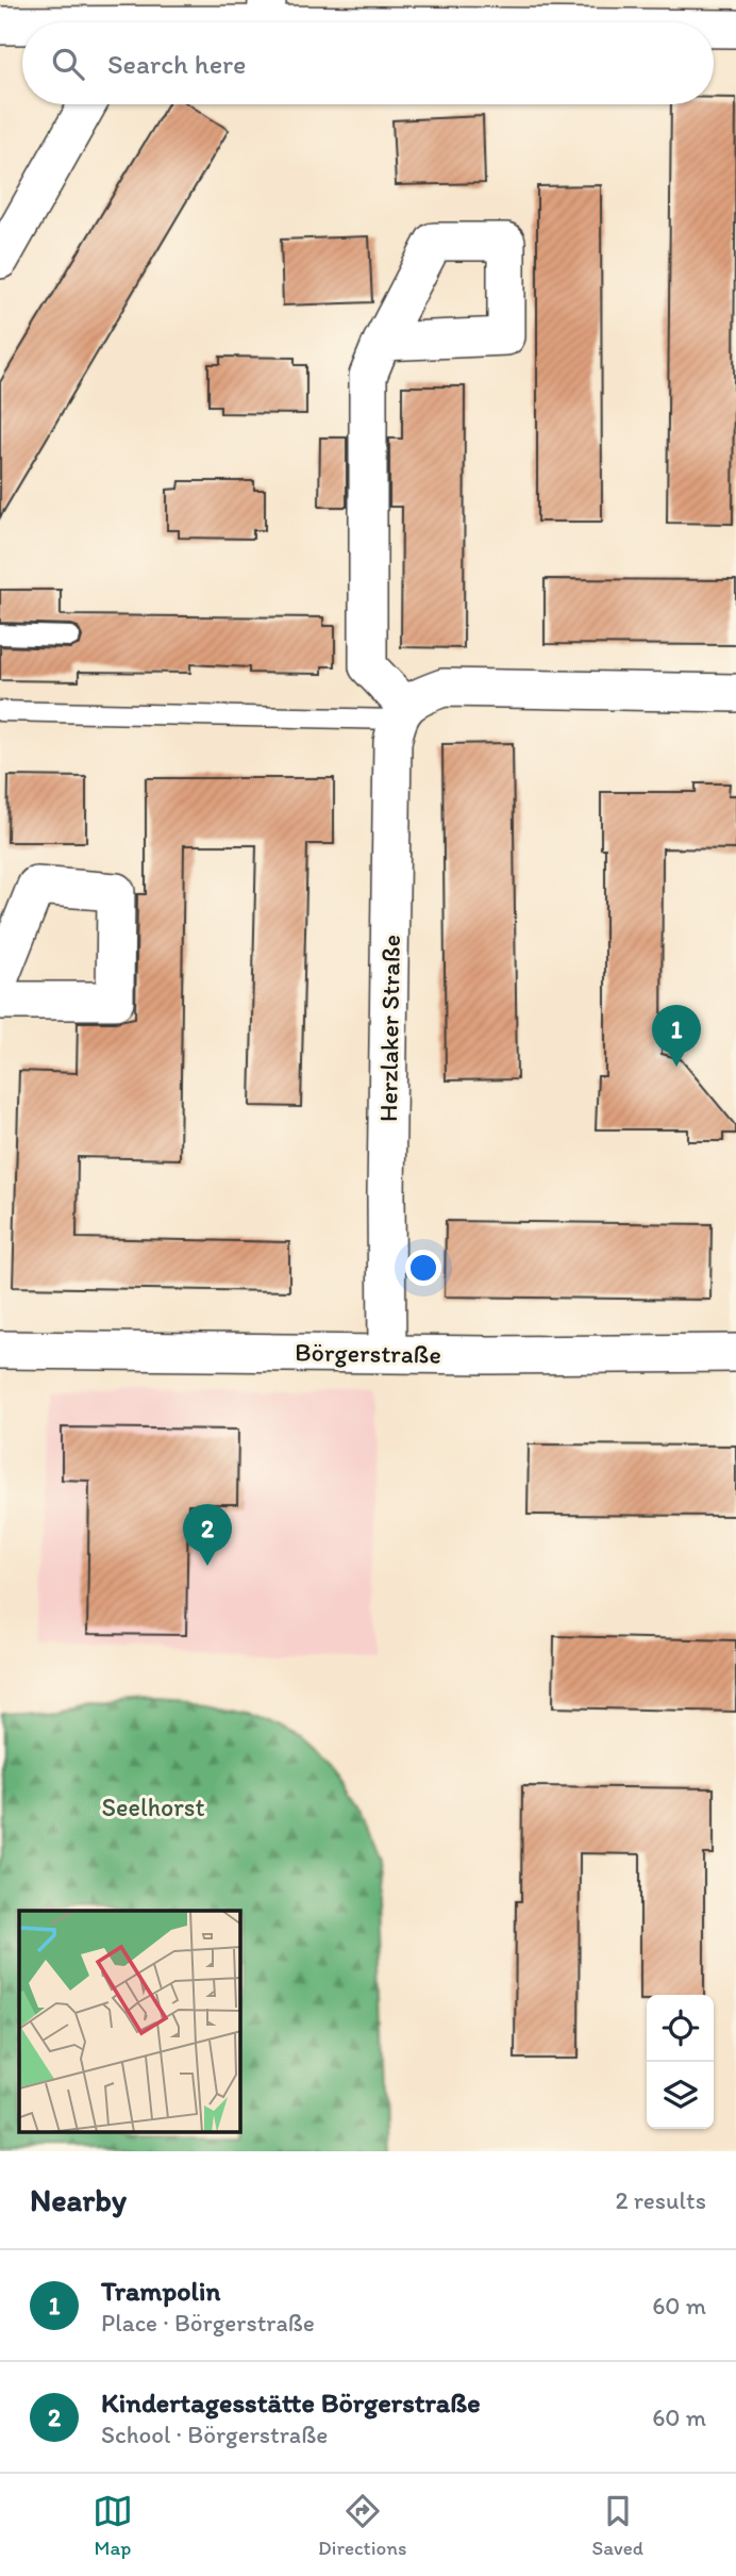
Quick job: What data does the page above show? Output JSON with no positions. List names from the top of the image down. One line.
{"streets":{"street":["Herzlaker Straße","Börgerstraße"]},"crossings":[["Herzlaker Straße","Börgerstraße"]],"parks":["Seelhorst"],"page":{"search":"Search here","pins":["1","2"],"heading":["Nearby","2 results"],"list":[{"mark":"1","name":"Trampolin","note":"Place · Börgerstraße","value":"60 m"},{"mark":"2","name":"Kindertagesstätte Börgerstraße","note":"School · Börgerstraße","value":"60 m"}],"nav":["Map","Directions","Saved"]}}
